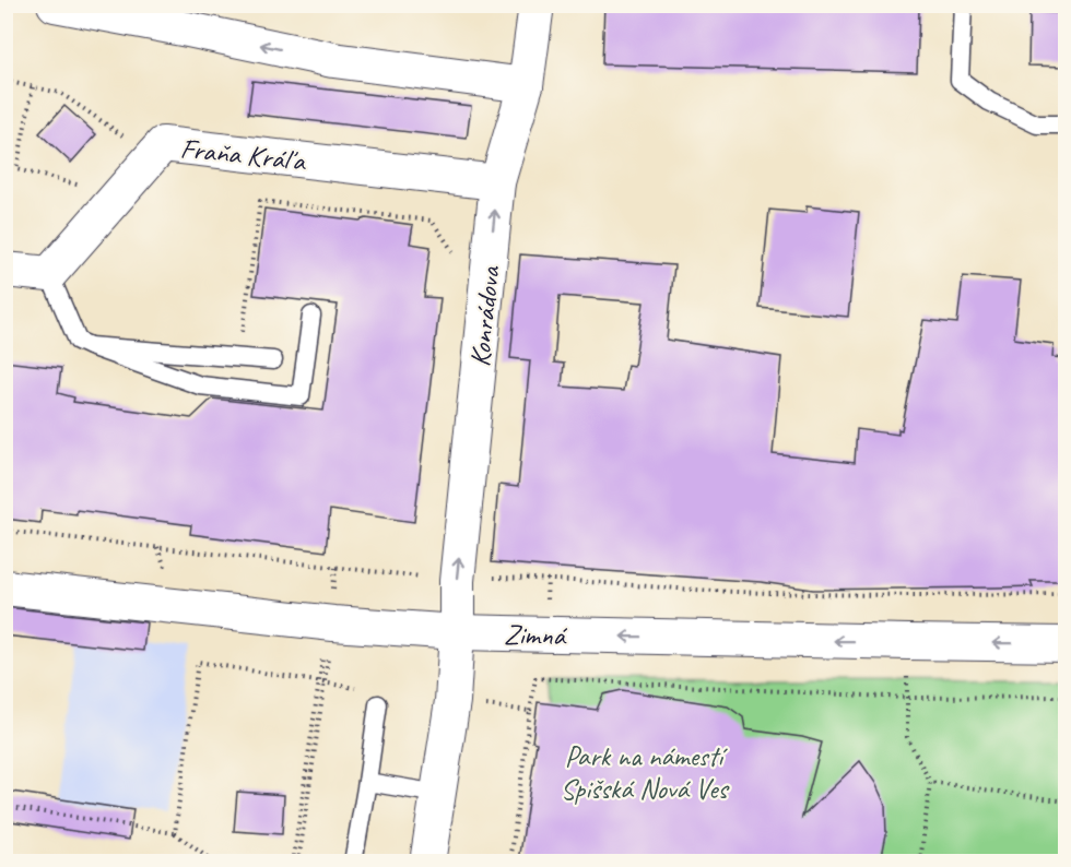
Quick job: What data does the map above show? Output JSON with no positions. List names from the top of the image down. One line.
{"streets":{"street":["Fraňa Kráľa","Konrádova","Zimná"]},"crossings":[["Fraňa Kráľa","Konrádova"],["Konrádova","Zimná"]],"one_way":["Konrádova","Zimná"],"parks":["Park na námestí Spišská Nová Ves"]}
